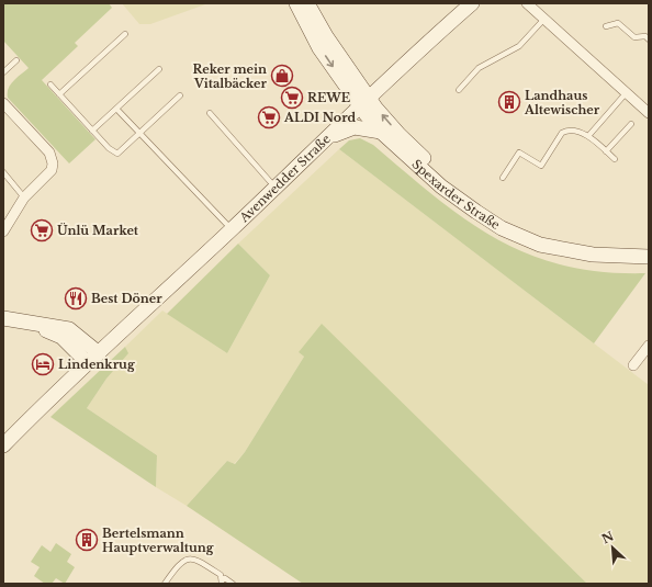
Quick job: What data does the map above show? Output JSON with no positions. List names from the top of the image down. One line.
{"streets":{"main road":["Avenwedder Straße","Spexarder Straße"]},"crossings":[["Avenwedder Straße","Spexarder Straße"]],"places":{"shop":["Reker mein Vitalbäcker"],"supermarket":["REWE","ALDI Nord","Ünlü Market"],"building":["Landhaus Altewischer","Bertelsmann Hauptverwaltung"],"restaurant":["Best Döner"],"hotel":["Lindenkrug"]},"north":"top left"}
